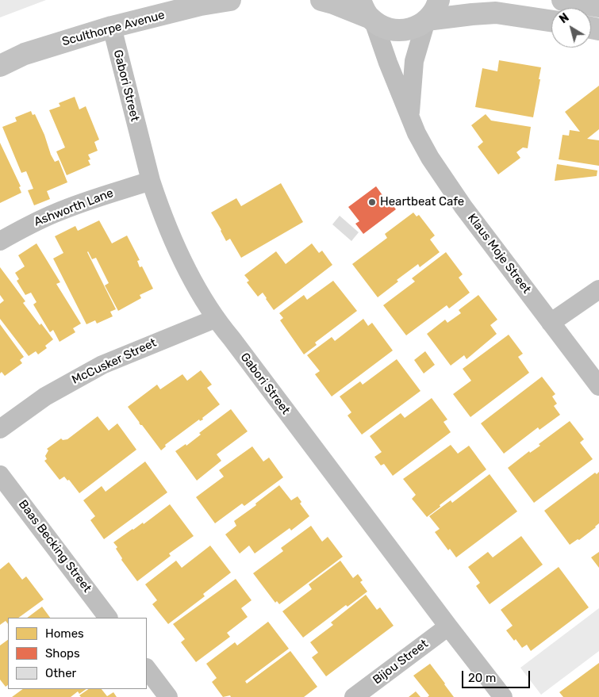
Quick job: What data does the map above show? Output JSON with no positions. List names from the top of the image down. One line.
{"streets":{"street":["Sculthorpe Avenue","Gabori Street","Ashworth Lane","Klaus Moje Street","McCusker Street","Baas Becking Street","Bijou Street"]},"crossings":[["Sculthorpe Avenue","Gabori Street"],["Gabori Street","Ashworth Lane"],["Gabori Street","McCusker Street"],["Gabori Street","Bijou Street"]],"places":["Heartbeat Cafe"],"legend":["Homes","Shops","Other"],"scale_bar":"20 m","north":"top left"}
